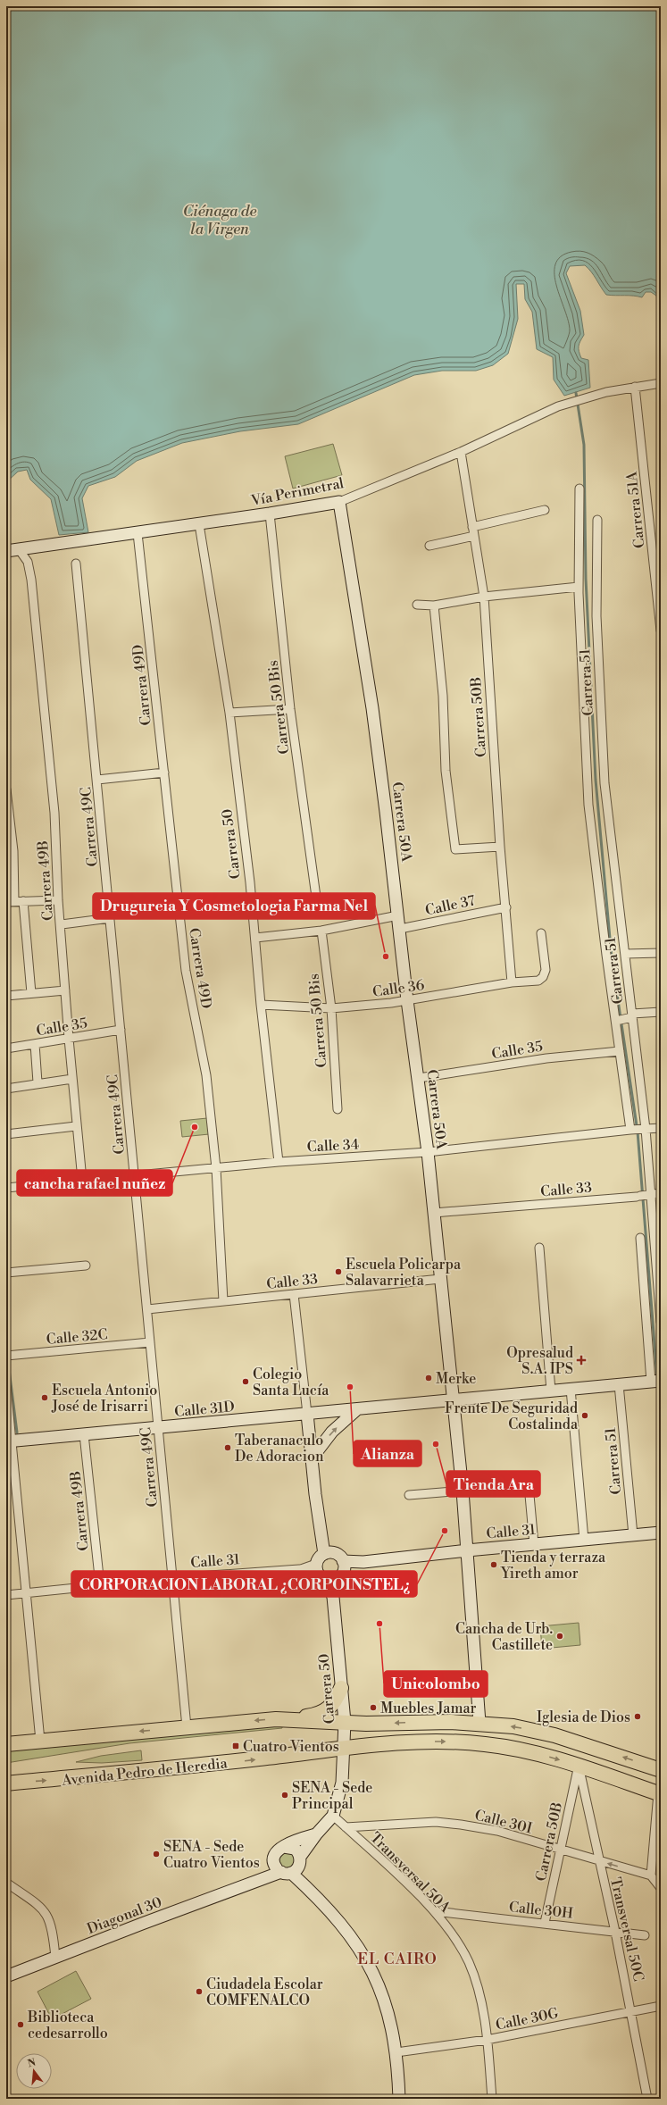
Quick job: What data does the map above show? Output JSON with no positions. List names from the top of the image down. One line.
{"streets":{"highway":["Avenida Pedro de Heredia"],"street":["Vía Perimetral","Carrera 51A","Carrera 51","Carrera 49D","Carrera 50 Bis","Carrera 50B","Carrera 50A","Carrera 49C","Carrera 50","Carrera 49B","Calle 37","Calle 36","Calle 35","Calle 34","Calle 33","Calle 32C","Calle 31D","Calle 31","Calle 30I","Transversal 50A","Calle 30H","Diagonal 30","Transversal 50C","Calle 30G"]},"crossings":[["Vía Perimetral","Carrera 51A"],["Vía Perimetral","Carrera 49D"],["Vía Perimetral","Carrera 50 Bis"],["Vía Perimetral","Carrera 50B"],["Vía Perimetral","Carrera 50A"],["Vía Perimetral","Carrera 50"],["Vía Perimetral","Carrera 49B"],["Carrera 51","Calle 34"],["Carrera 51","Calle 33"],["Carrera 51","Calle 31D"],["Carrera 51","Calle 31"],["Carrera 49D","Calle 34"],["Carrera 49D","Calle 33"],["Carrera 50 Bis","Calle 36"],["Carrera 50B","Calle 37"],["Carrera 50B","Calle 36"],["Carrera 50B","Avenida Pedro de Heredia"],["Carrera 50B","Calle 30I"],["Carrera 50B","Calle 30H"],["Carrera 50B","Transversal 50C"],["Carrera 50A","Calle 37"],["Carrera 50A","Calle 36"],["Carrera 50A","Calle 35"],["Carrera 50A","Calle 34"],["Carrera 50A","Calle 33"],["Carrera 50A","Calle 31D"],["Carrera 50A","Calle 31"],["Carrera 49C","Calle 35"],["Carrera 49C","Calle 34"],["Carrera 49C","Calle 33"],["Carrera 49C","Calle 32C"],["Carrera 49C","Calle 31D"],["Carrera 49C","Calle 31"],["Carrera 50","Calle 36"],["Carrera 50","Calle 34"],["Carrera 50","Calle 31"],["Carrera 50","Avenida Pedro de Heredia"],["Carrera 50","Transversal 50A"],["Carrera 50","Diagonal 30"],["Carrera 49B","Calle 35"],["Carrera 49B","Calle 34"],["Carrera 49B","Calle 31D"],["Carrera 49B","Calle 31"],["Avenida Pedro de Heredia","Transversal 50C"],["Calle 30I","Transversal 50A"],["Calle 30I","Transversal 50C"],["Transversal 50A","Calle 30H"],["Transversal 50A","Calle 30G"],["Calle 30H","Transversal 50C"],["Transversal 50C","Calle 30G"]],"districts":["EL CAIRO"],"water":["Ciénaga de la Virgen"],"places":{"other":["Drugureia Y Cosmetologia Farma Nel","cancha rafael nuñez","Escuela Policarpa Salavarrieta","Merke","Colegio Santa Lucía","Alianza","Escuela Antonio José de Irisarri","Frente De Seguridad Costalinda","Tienda Ara","Taberanaculo De Adoracion","CORPORACION LABORAL ¿CORPOINSTEL¿","Tienda y terraza Yireth amor","Unicolombo","Cancha de Urb. Castillete","Muebles Jamar","Iglesia de Dios","SENA - Sede Principal","SENA - Sede Cuatro Vientos","Ciudadela Escolar COMFENALCO","Biblioteca cedesarrollo"],"health":["Opresalud S.A. IPS"],"transit":["Cuatro Vientos"]},"north":"top"}
